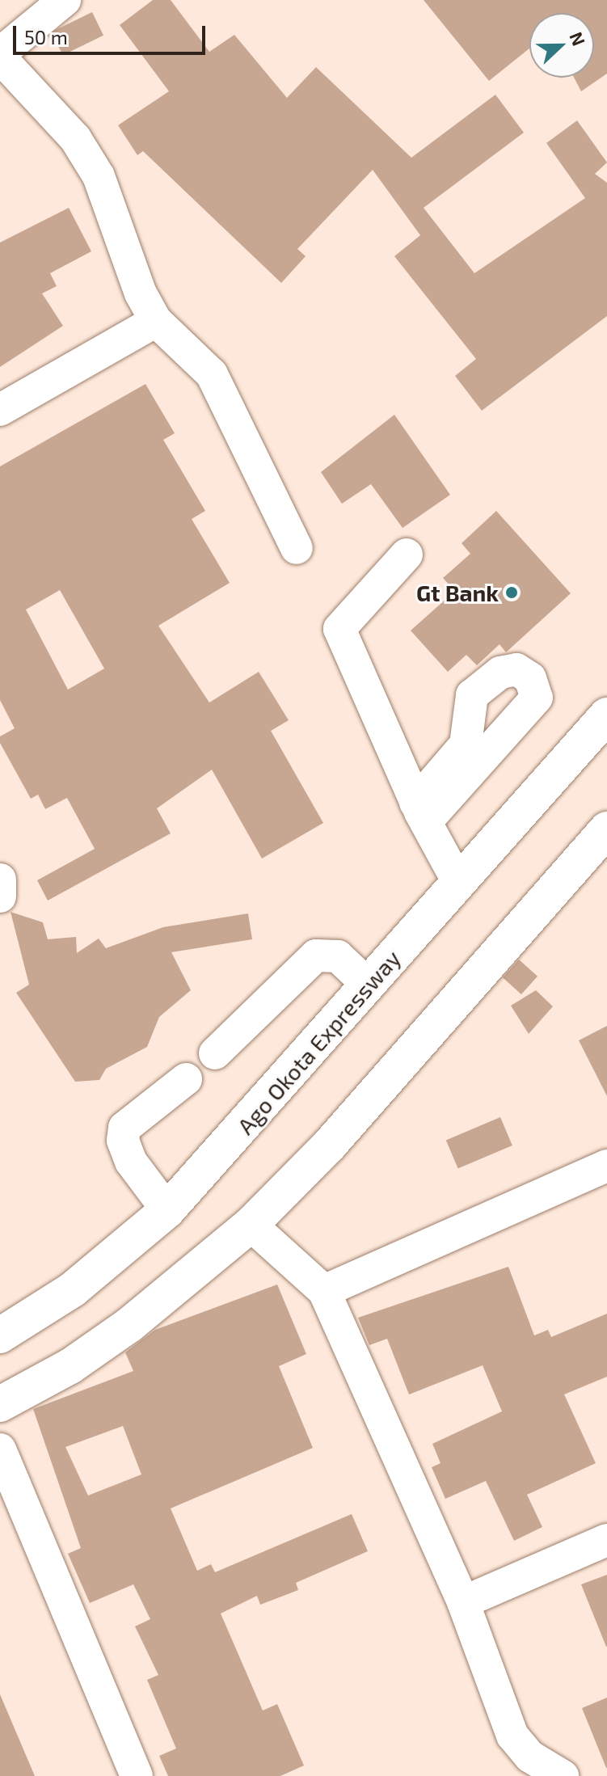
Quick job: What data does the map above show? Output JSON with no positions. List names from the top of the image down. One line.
{"streets":{"main road":["Ago Okota Expressway"]},"places":["Gt Bank"],"scale_bar":"50 m","north":"right"}
